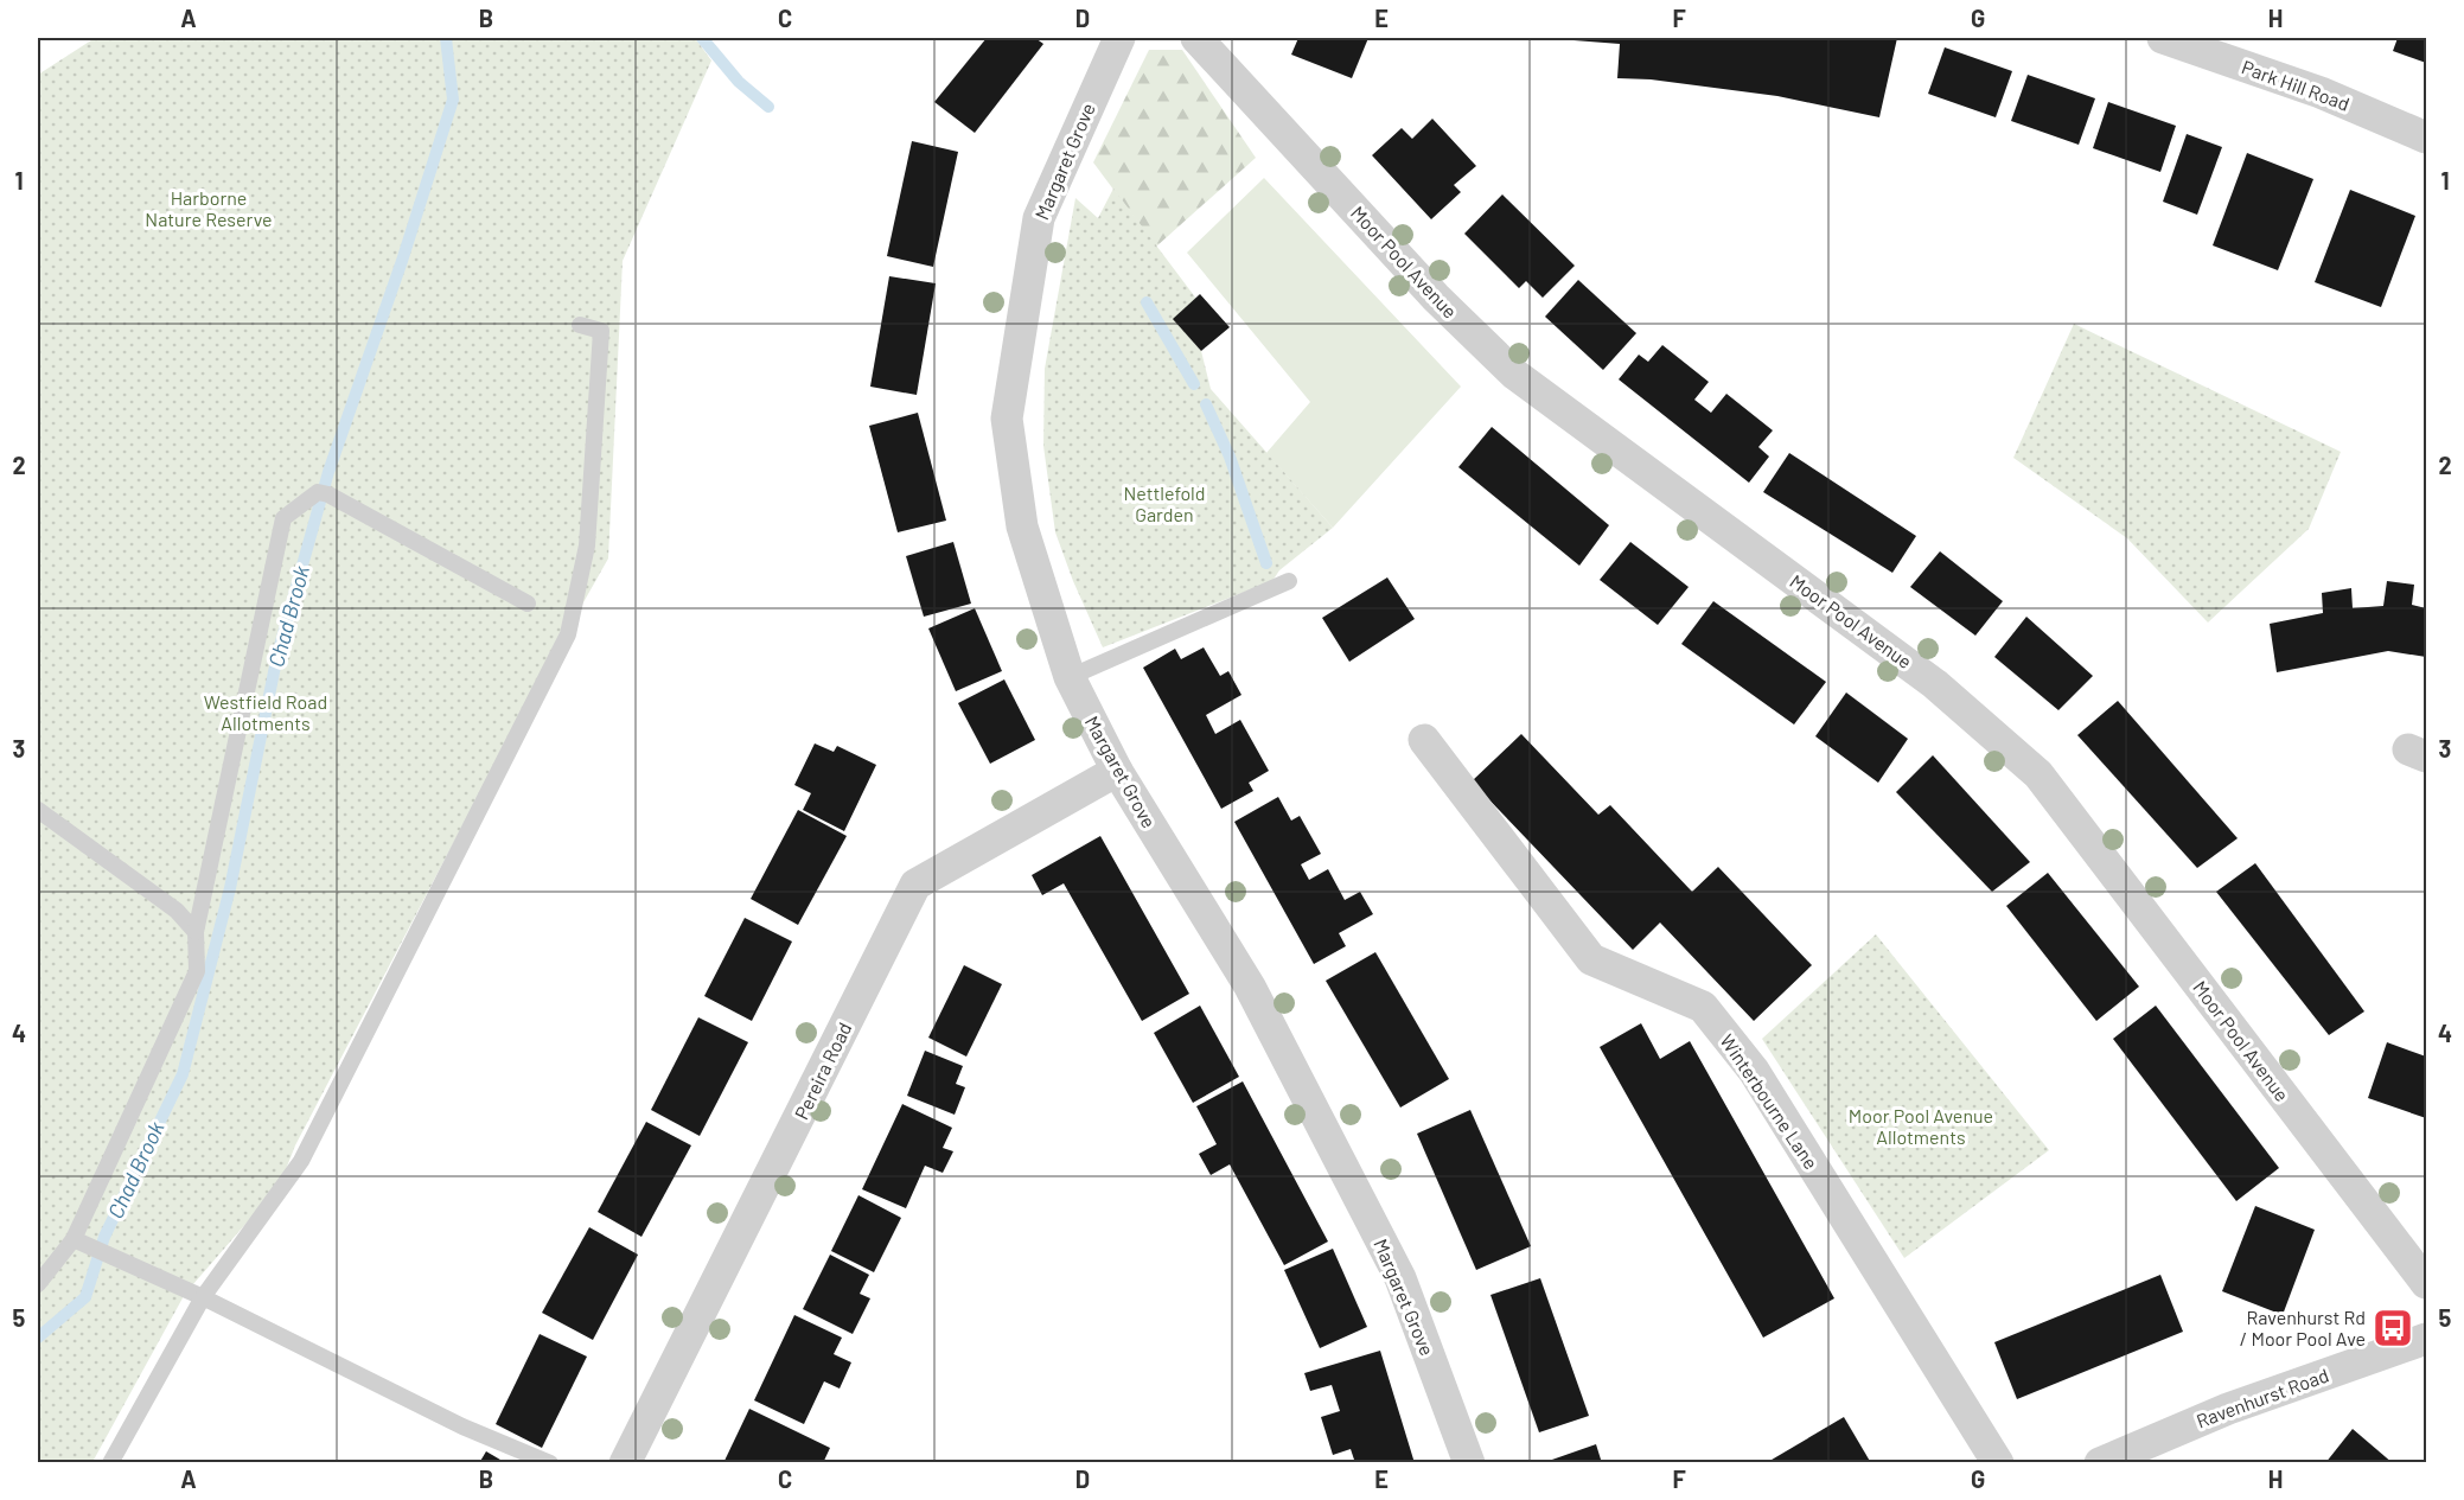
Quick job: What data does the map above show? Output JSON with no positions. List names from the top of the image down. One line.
{"streets":{"street":["Park Hill Road","Margaret Grove","Moor Pool Avenue","Pereira Road","Winterbourne Lane","Ravenhurst Road"]},"crossings":[["Margaret Grove","Pereira Road"]],"water":["Chad Brook"],"parks":["Harborne Nature Reserve","Nettlefold Garden","Westfield Road Allotments","Moor Pool Avenue Allotments"],"places":{"bus stop":["Ravenhurst Rd / Moor Pool Ave"]},"grid":{"columns":["A","B","C","D","E","F","G","H"],"rows":["1","2","3","4","5"]}}
